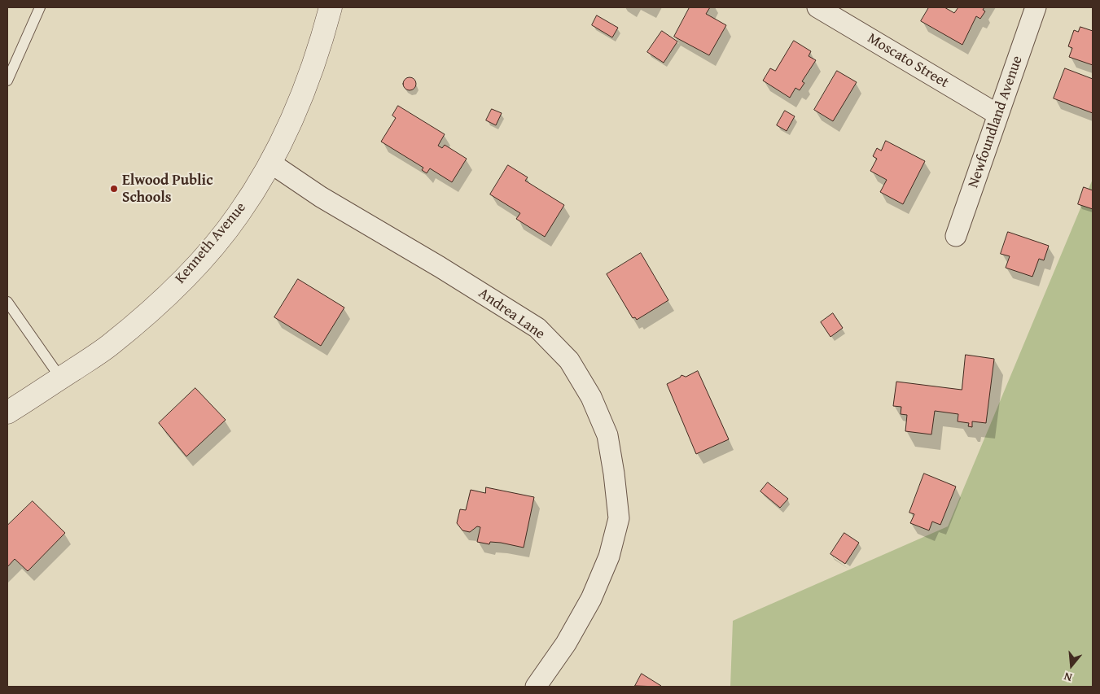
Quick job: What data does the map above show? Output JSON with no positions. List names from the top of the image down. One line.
{"streets":{"street":["Moscato Street","Newfoundland Avenue","Kenneth Avenue","Andrea Lane"]},"crossings":[["Moscato Street","Newfoundland Avenue"],["Kenneth Avenue","Andrea Lane"]],"places":["Elwood Public Schools"],"north":"bottom"}
